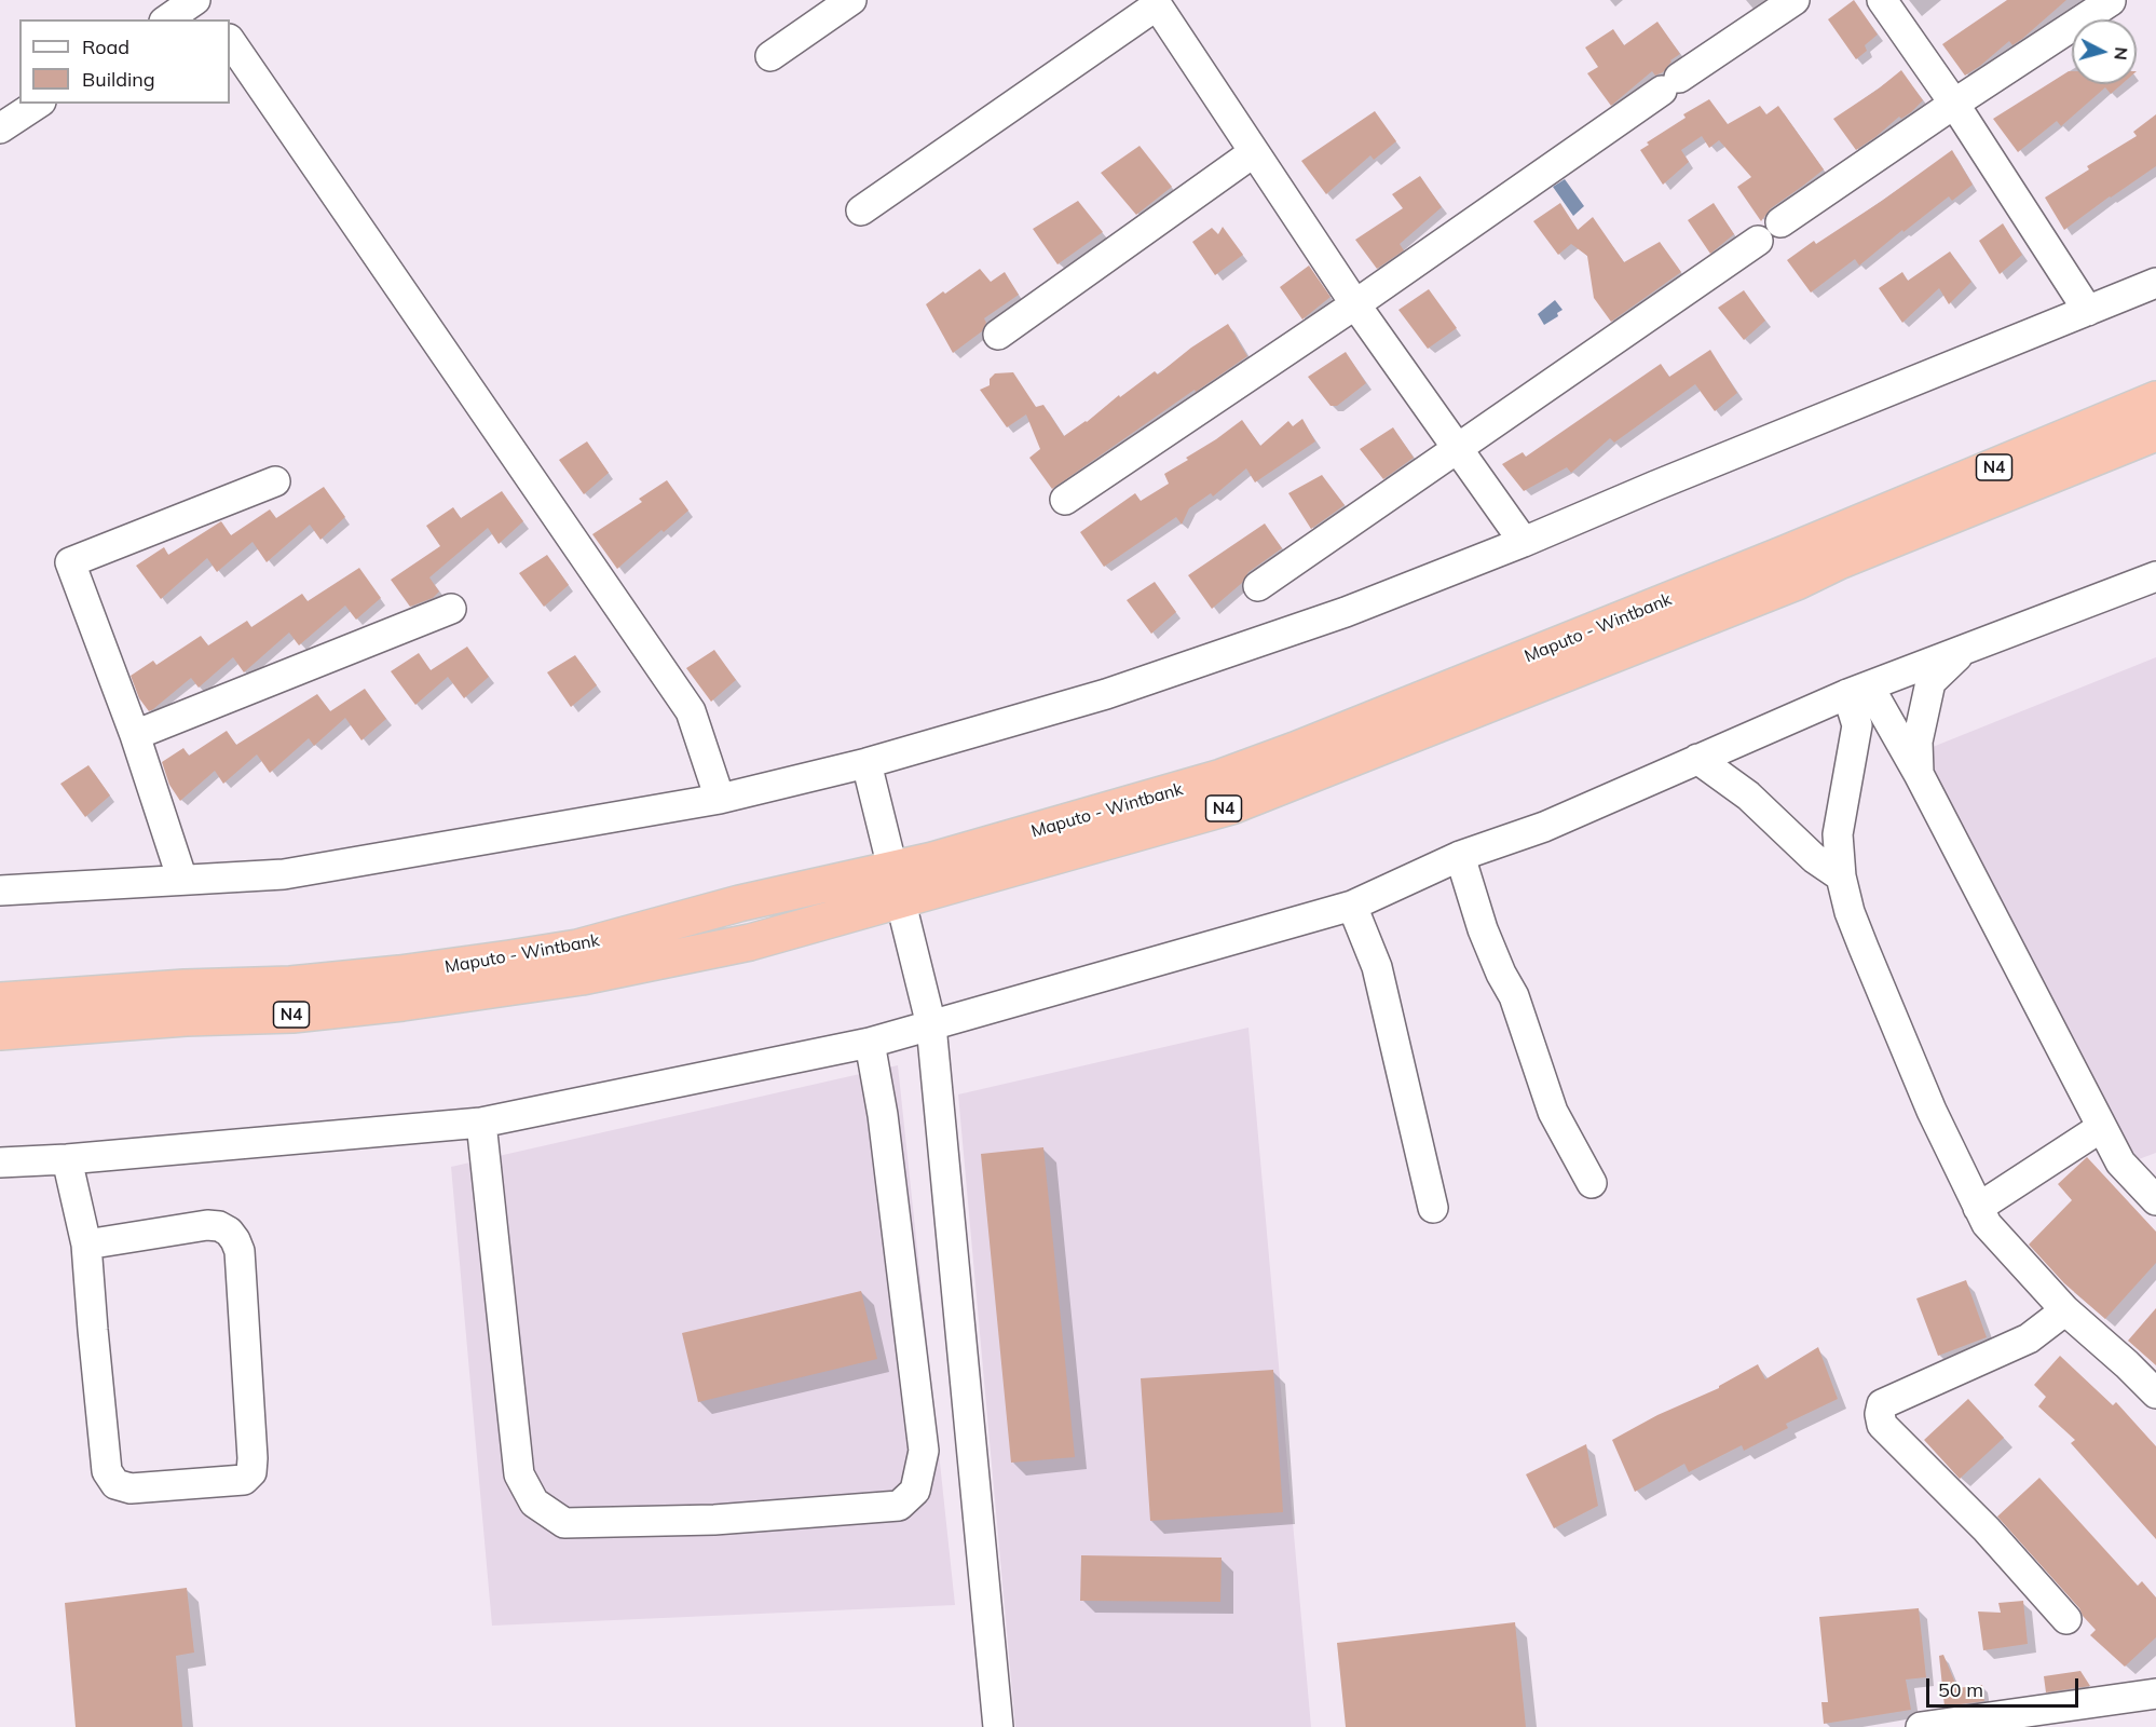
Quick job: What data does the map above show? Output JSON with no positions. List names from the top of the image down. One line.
{"streets":{"highway":["N4","Maputo - Wintbank"]},"legend":["Road","Building"],"scale_bar":"50 m","north":"right"}
